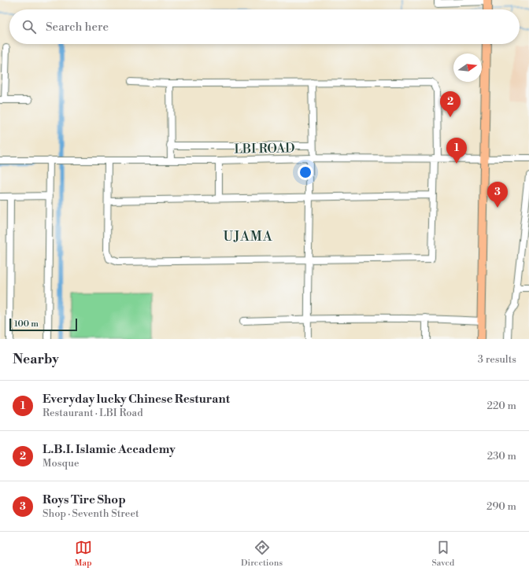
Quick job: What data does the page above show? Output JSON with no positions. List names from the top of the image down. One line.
{"streets":{"street":["LBI ROAD"]},"districts":["UJAMA"],"scale_bar":"100 m","north":"right","page":{"search":"Search here","pins":["2","1","3"],"scale":"100 m","heading":["Nearby","3 results"],"list":[{"mark":"1","name":"Everyday lucky Chinese Resturant","note":"Restaurant · LBI Road","value":"220 m"},{"mark":"2","name":"L.B.I. Islamic Accademy","note":"Mosque","value":"230 m"},{"mark":"3","name":"Roys Tire Shop","note":"Shop · Seventh Street","value":"290 m"}],"nav":["Map","Directions","Saved"]}}
